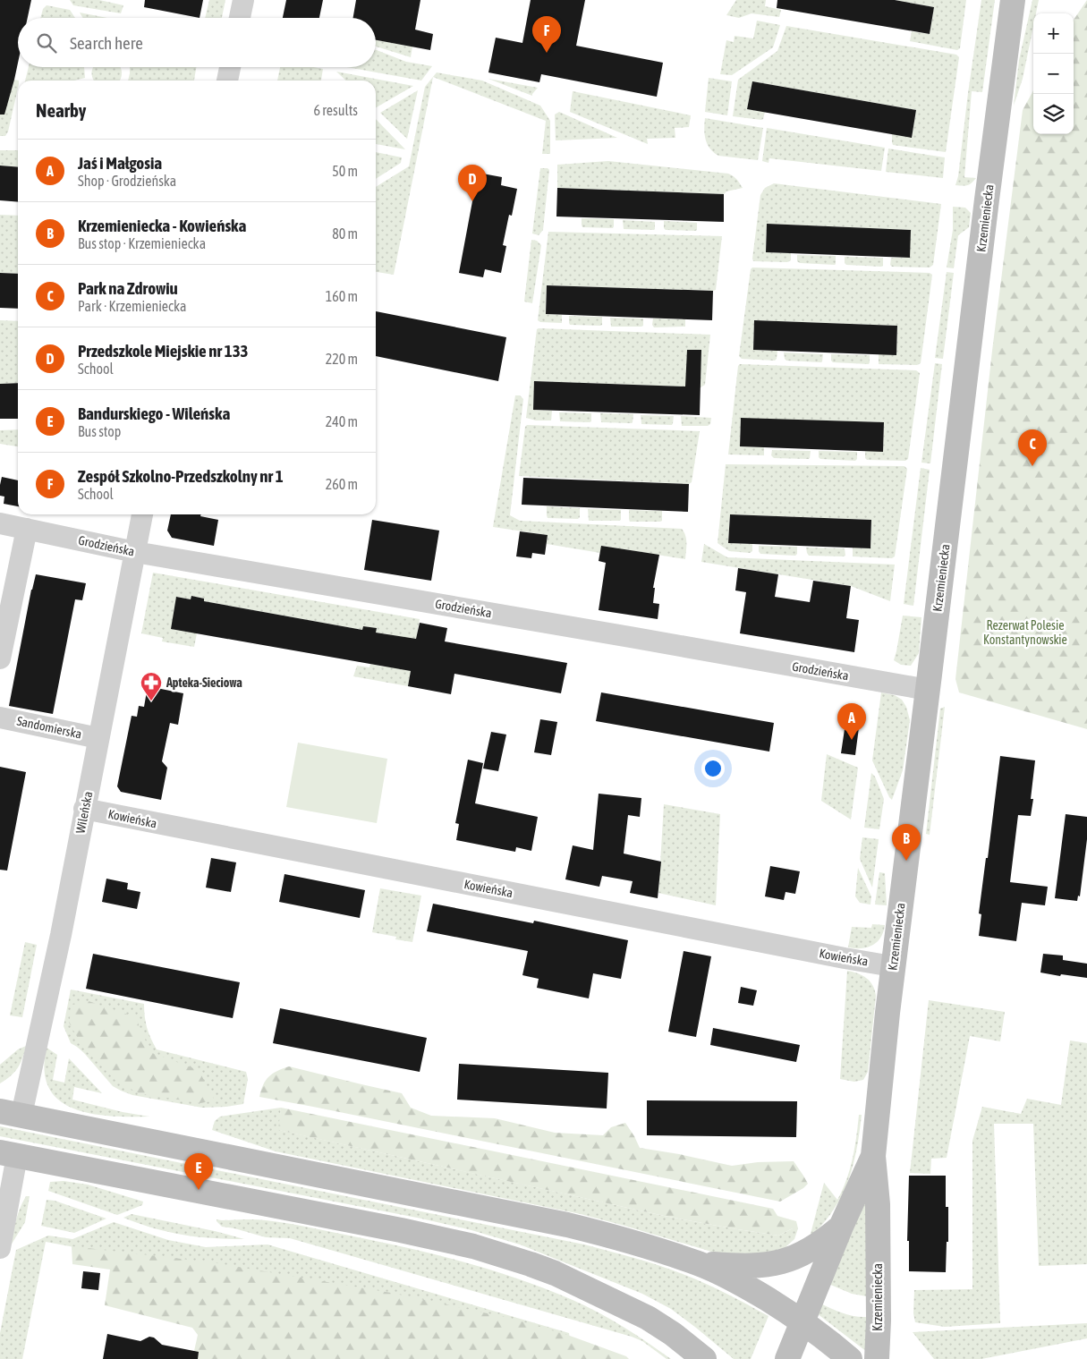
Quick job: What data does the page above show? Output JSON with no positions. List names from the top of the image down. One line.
{"streets":{"main road":["Krzemieniecka"],"street":["Grodzieńska","Sandomierska","Wileńska","Kowieńska"]},"crossings":[["Krzemieniecka","Grodzieńska"],["Krzemieniecka","Kowieńska"],["Grodzieńska","Wileńska"],["Sandomierska","Wileńska"],["Wileńska","Kowieńska"]],"parks":["Rezerwat Polesie Konstantynowskie"],"places":{"pharmacy":["Apteka-Sieciowa"]},"page":{"map_buttons":["+","−"],"pins":["F","D","C","A","B","E"],"search":"Search here","heading":["Nearby","6 results"],"list":[{"mark":"A","name":"Jaś i Małgosia","note":"Shop · Grodzieńska","value":"50 m"},{"mark":"B","name":"Krzemieniecka - Kowieńska","note":"Bus stop · Krzemieniecka","value":"80 m"},{"mark":"C","name":"Park na Zdrowiu","note":"Park · Krzemieniecka","value":"160 m"},{"mark":"D","name":"Przedszkole Miejskie nr 133","note":"School","value":"220 m"},{"mark":"E","name":"Bandurskiego - Wileńska","note":"Bus stop","value":"240 m"},{"mark":"F","name":"Zespół Szkolno-Przedszkolny nr 1","note":"School","value":"260 m"}]}}
